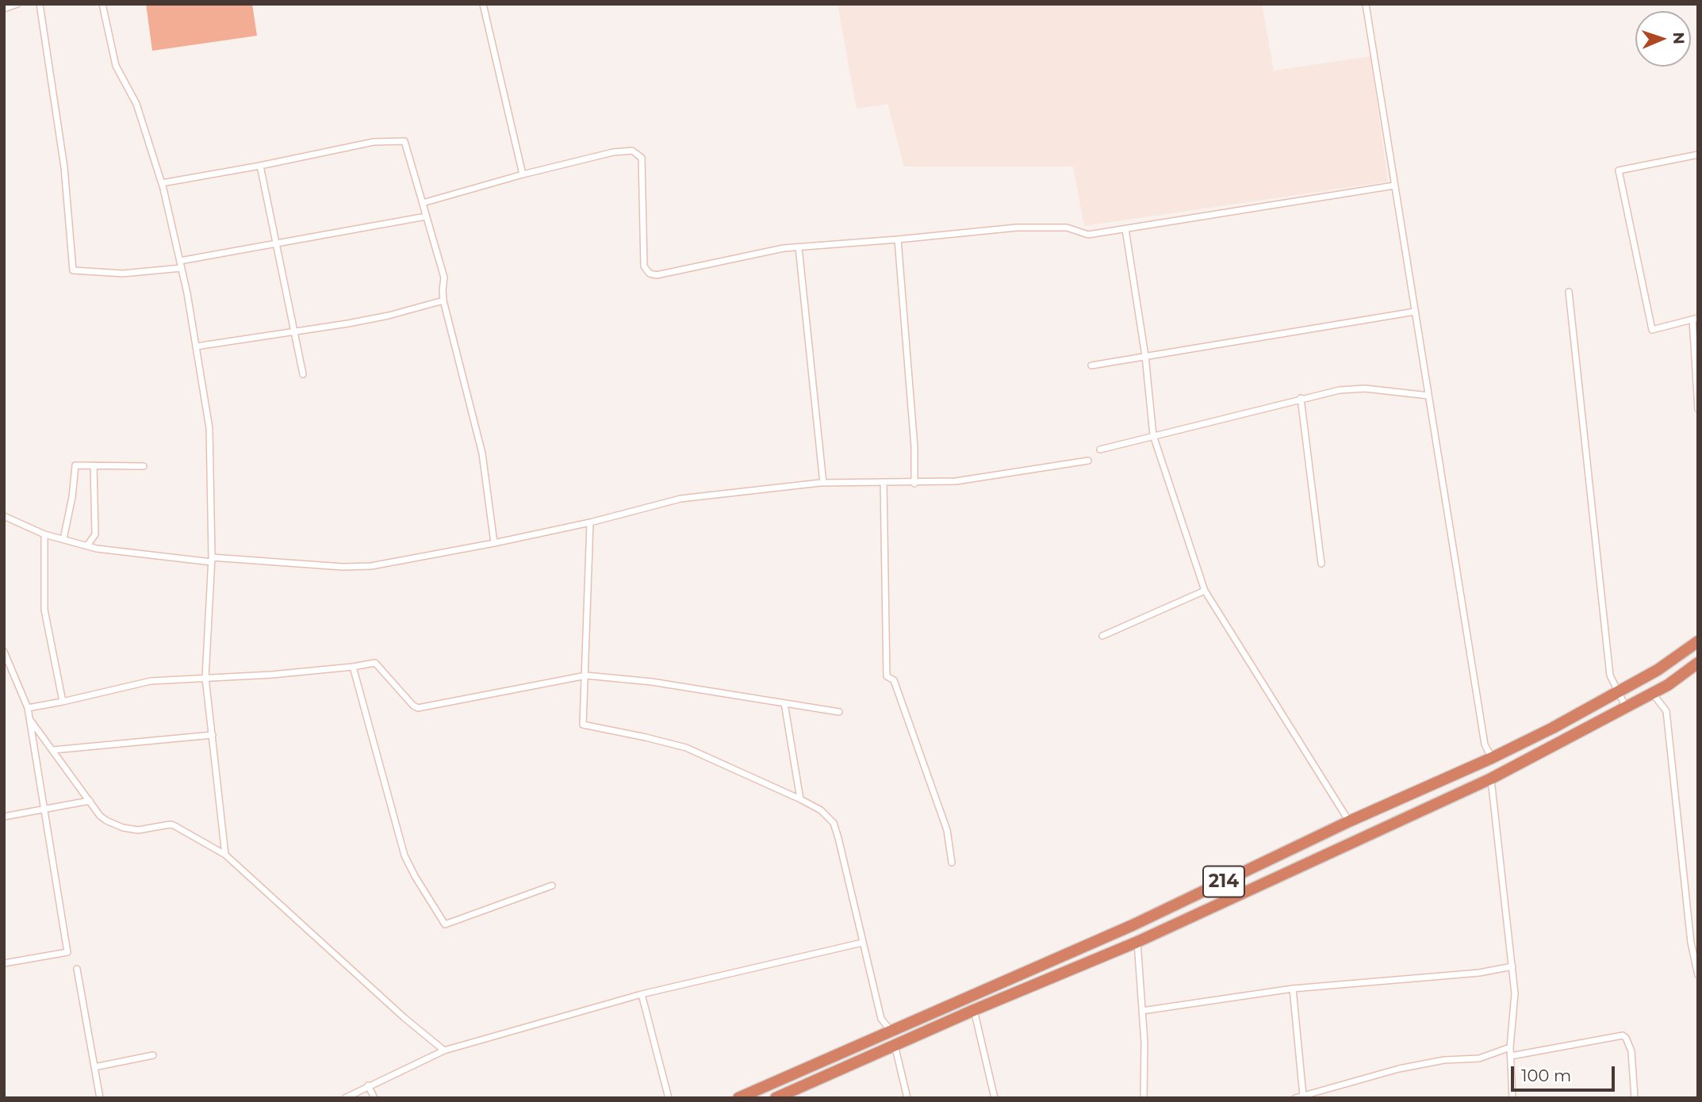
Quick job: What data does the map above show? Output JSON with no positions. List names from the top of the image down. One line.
{"streets":{"highway":["214"]},"scale_bar":"100 m","north":"right"}
